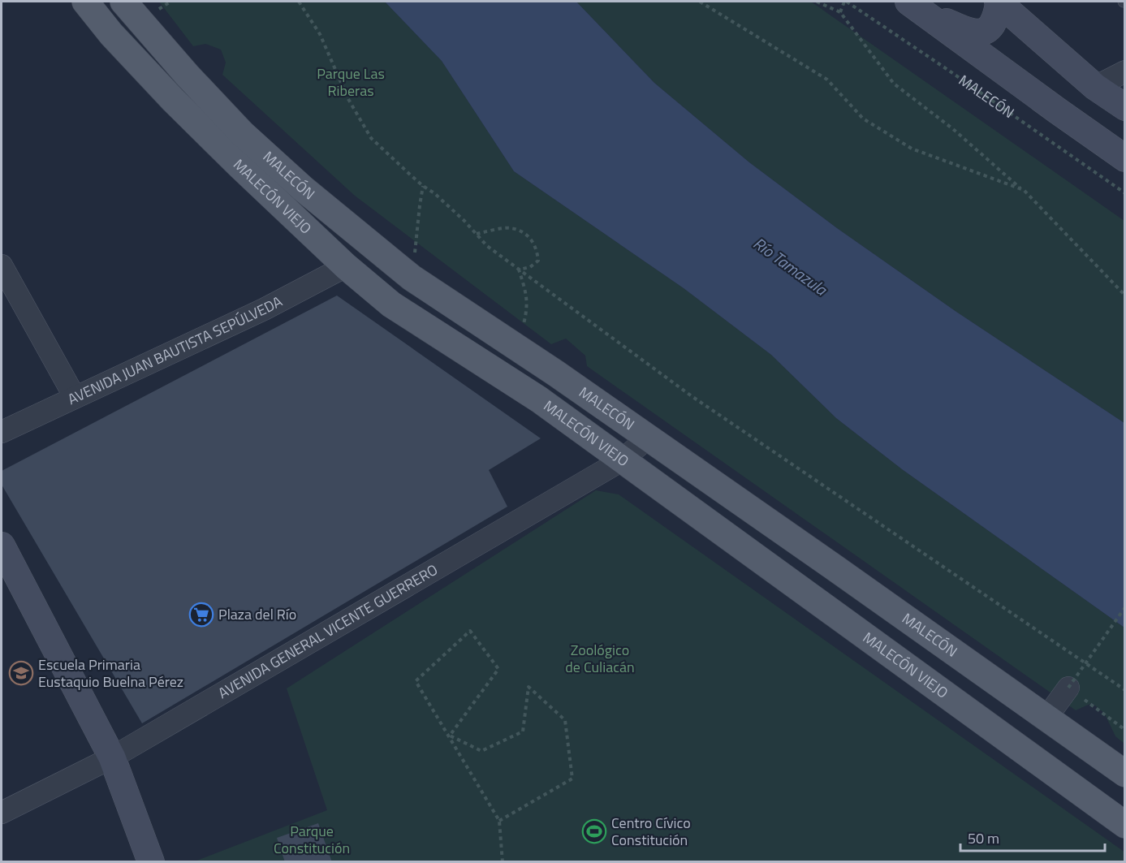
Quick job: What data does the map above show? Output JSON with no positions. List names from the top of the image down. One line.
{"streets":{"main road":["MALECÓN","MALECÓN VIEJO"],"street":["AVENIDA JUAN BAUTISTA SEPÚLVEDA","AVENIDA GENERAL VICENTE GUERRERO"]},"crossings":[["MALECÓN","AVENIDA GENERAL VICENTE GUERRERO"],["MALECÓN VIEJO","AVENIDA JUAN BAUTISTA SEPÚLVEDA"],["MALECÓN VIEJO","AVENIDA GENERAL VICENTE GUERRERO"]],"water":["Río Tamazula"],"parks":["Parque Las Riberas","Zoológico de Culiacán","Parque Constitución"],"places":{"supermarket":["Plaza del Río"],"school or university":["Escuela Primaria Eustaquio Buelna Pérez"],"sports":["Centro Cívico Constitución"]},"scale_bar":"50 m"}
